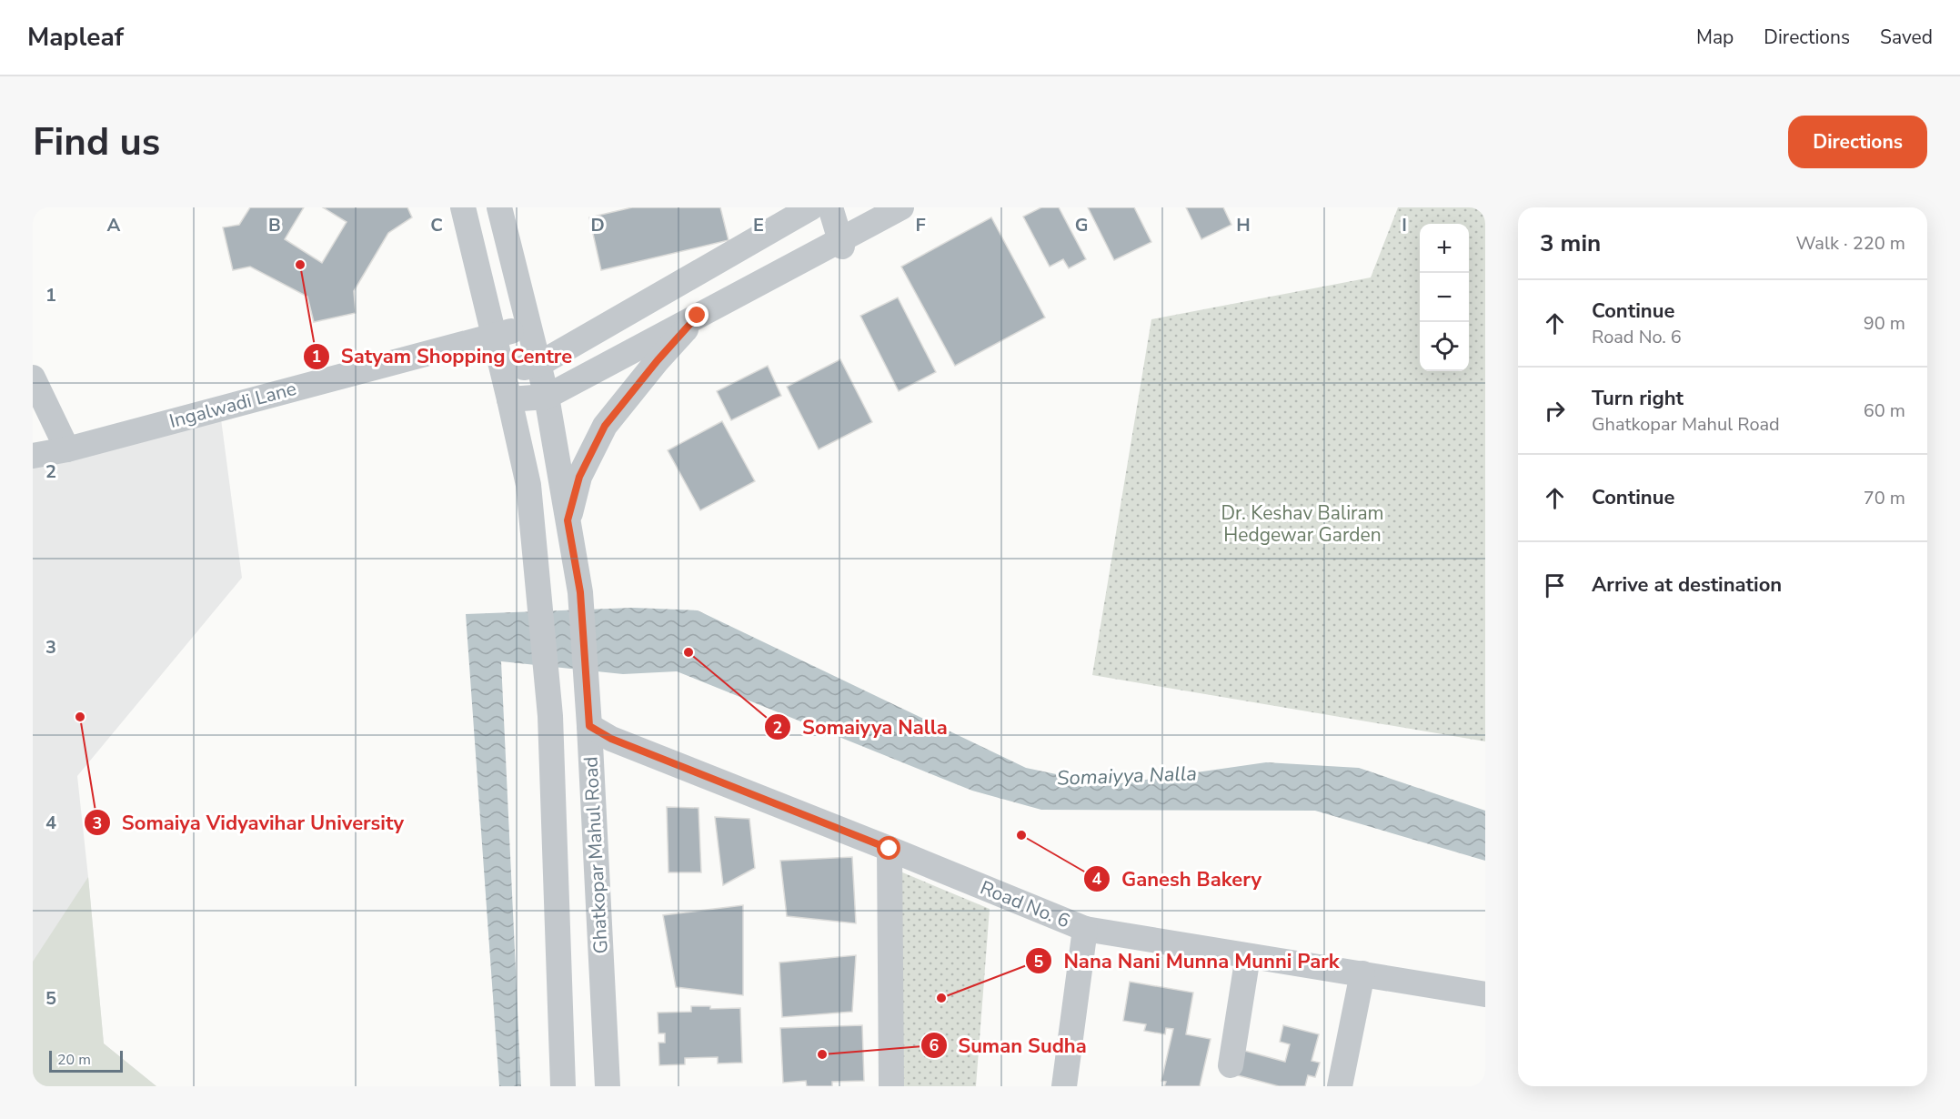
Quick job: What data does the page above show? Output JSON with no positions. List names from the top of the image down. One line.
{"streets":{"street":["Ingalwadi Lane","Ghatkopar Mahul Road","Road No. 6"]},"crossings":[["Ingalwadi Lane","Ghatkopar Mahul Road"],["Ghatkopar Mahul Road","Road No. 6"]],"water":["Somaiyya Nalla"],"parks":["Dr. Keshav Baliram Hedgewar Garden"],"places":["Satyam Shopping Centre","Somaiyya Nalla","Somaiya Vidyavihar University","Ganesh Bakery","Nana Nani Munna Munni Park","Suman Sudha"],"scale_bar":"20 m","page":{"header":"Mapleaf","nav":["Map","Directions","Saved"],"buttons":"Directions","title":"Find us","heading":["3 min","Walk · 220 m"],"map_buttons":["+","−"],"list":[["Continue","Road No. 6","90 m"],["Turn right","Ghatkopar Mahul Road","60 m"],["Continue","70 m"],"Arrive at destination"],"scale":"20 m"},"grid":{"columns":["A","B","C","D","E","F","G","H","I"],"rows":["1","2","3","4","5"]}}
